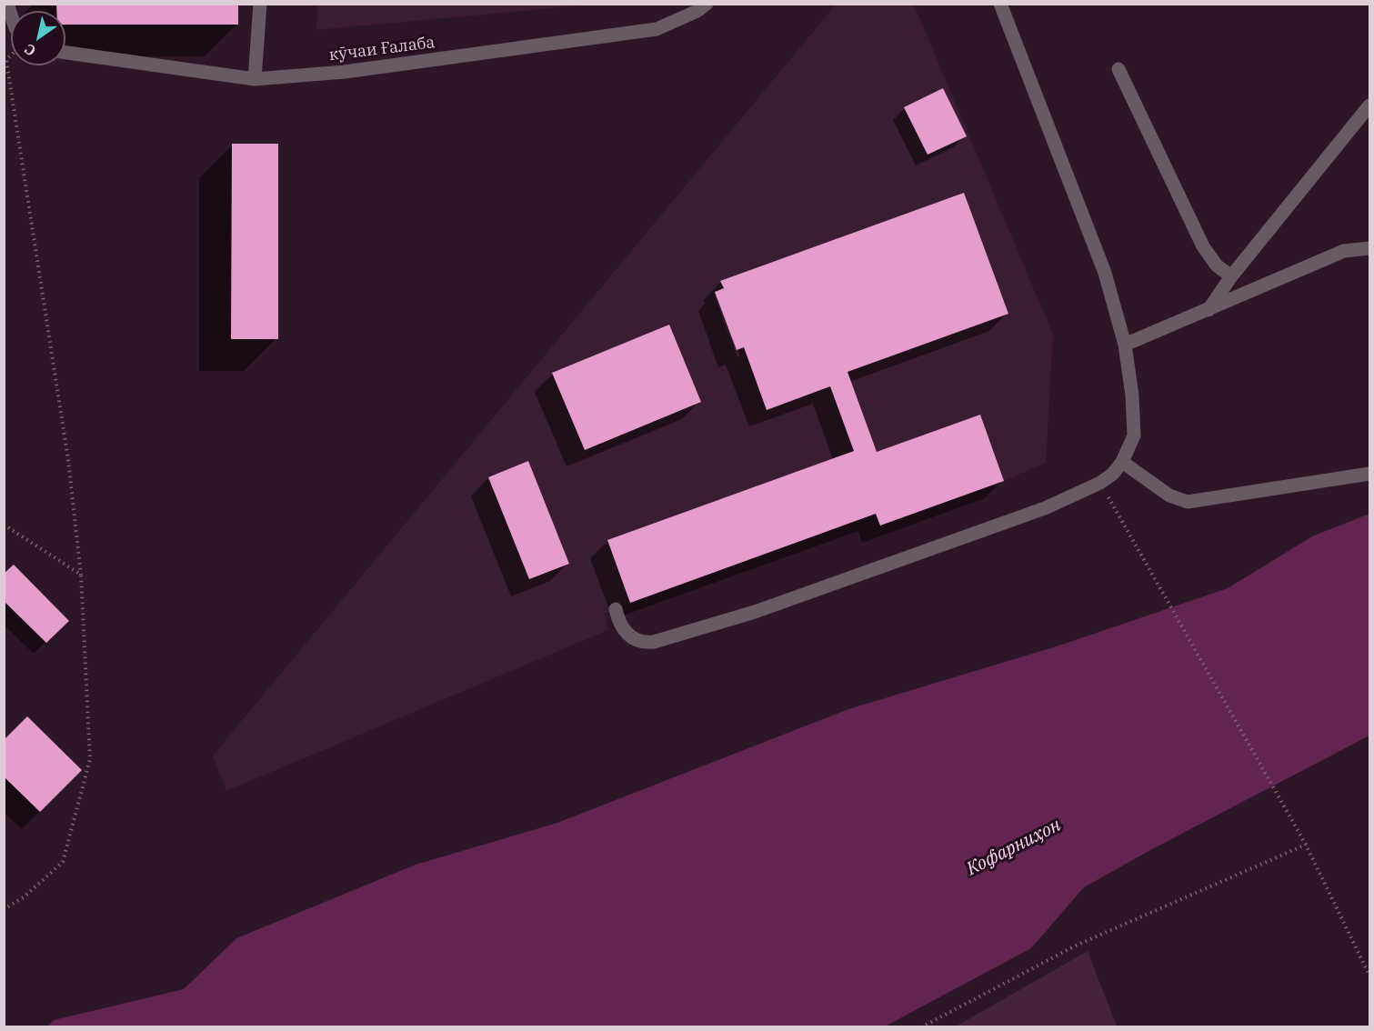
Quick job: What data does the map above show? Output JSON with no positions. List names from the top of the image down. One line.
{"streets":{"street":["кӯчаи Ғалаба"]},"water":["Кофарниҳон"],"north":"bottom left"}
